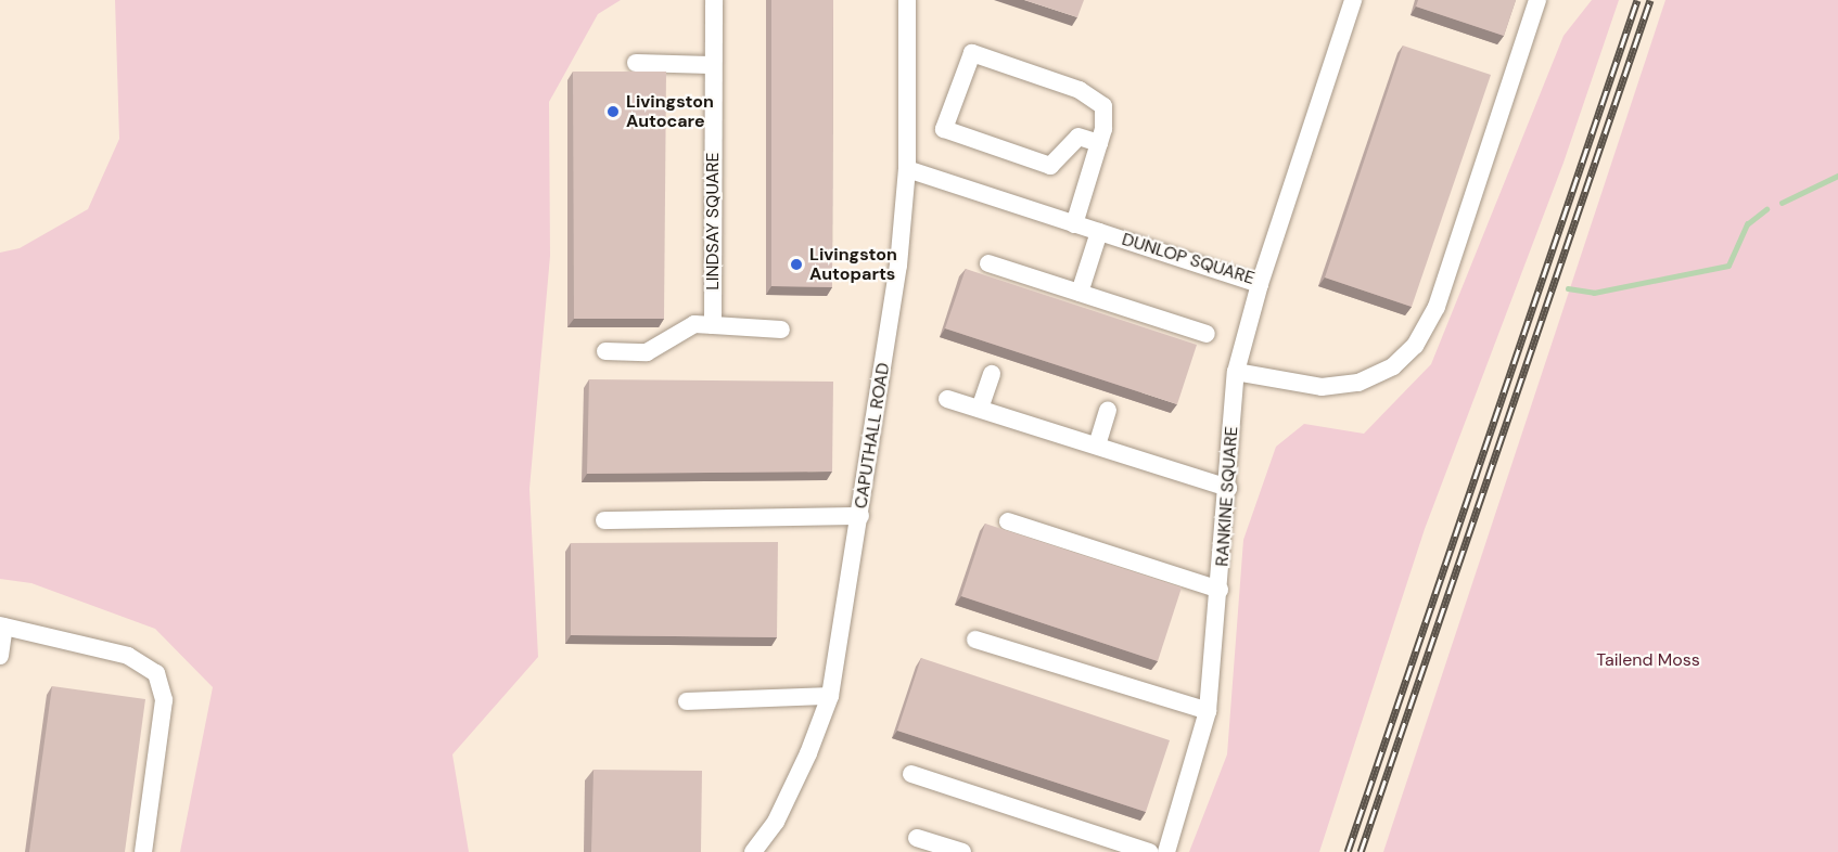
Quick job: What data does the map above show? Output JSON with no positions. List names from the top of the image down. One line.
{"streets":{"street":["LINDSAY SQUARE","DUNLOP SQUARE","CAPUTHALL ROAD","RANKINE SQUARE"]},"crossings":[["DUNLOP SQUARE","CAPUTHALL ROAD"],["DUNLOP SQUARE","RANKINE SQUARE"]],"parks":["Tailend Moss"],"places":["Livingston Autocare","Livingston Autoparts"]}
